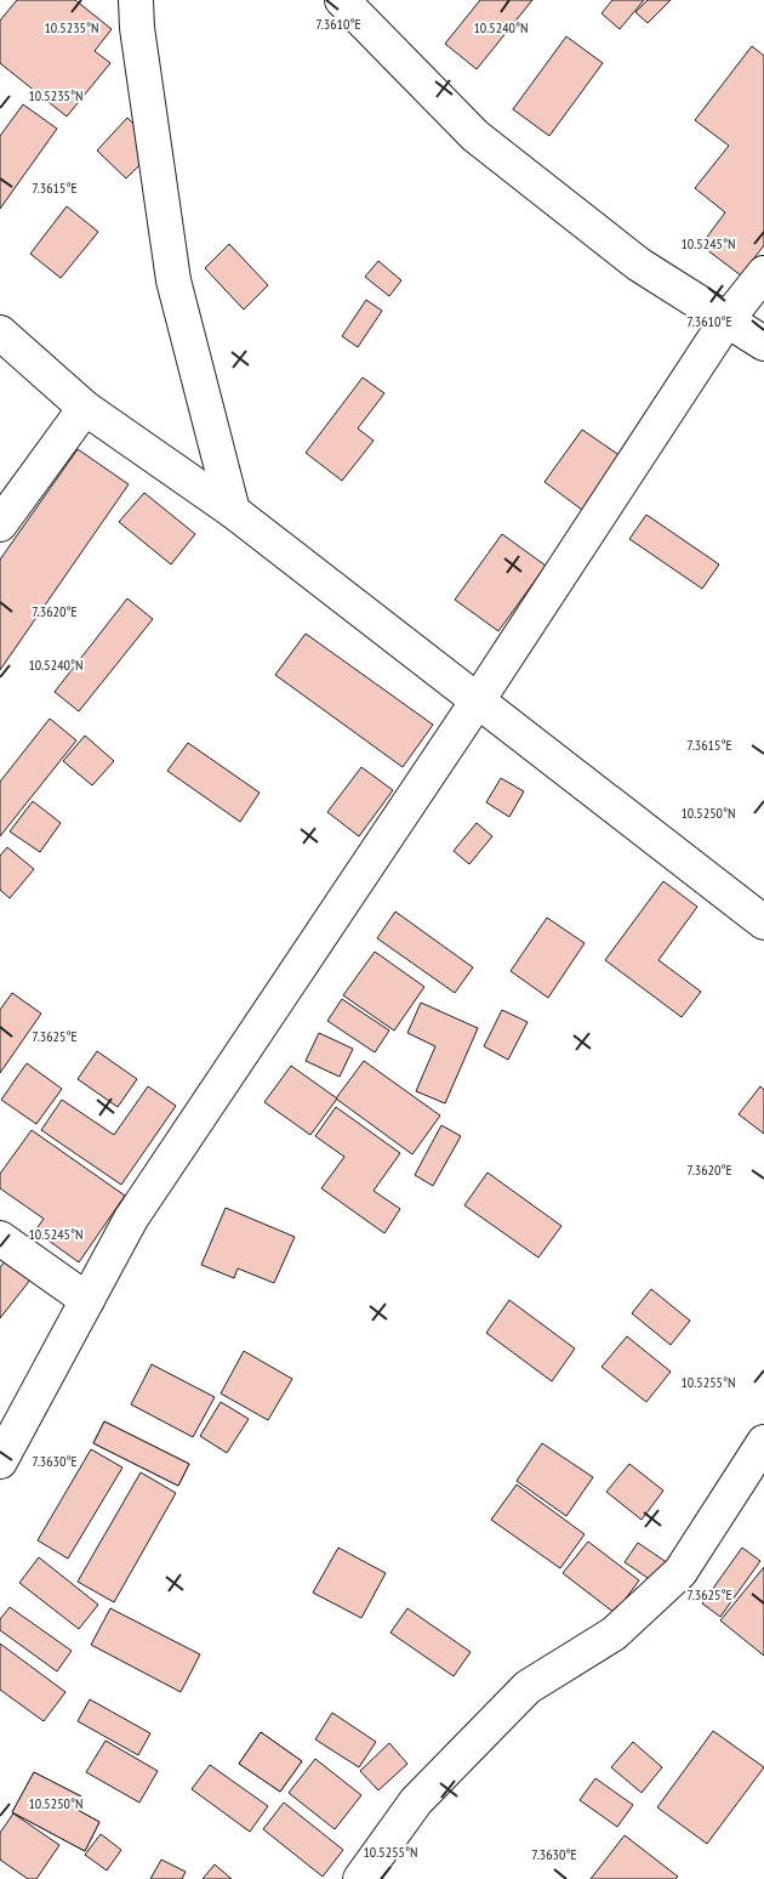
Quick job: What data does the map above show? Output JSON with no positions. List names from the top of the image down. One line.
{"coordinates":["7.3610°E","10.5235°N","10.5240°N","7.3615°E","10.5245°N","7.3620°E","10.5250°N","7.3625°E","10.5255°N","7.3630°E"]}
